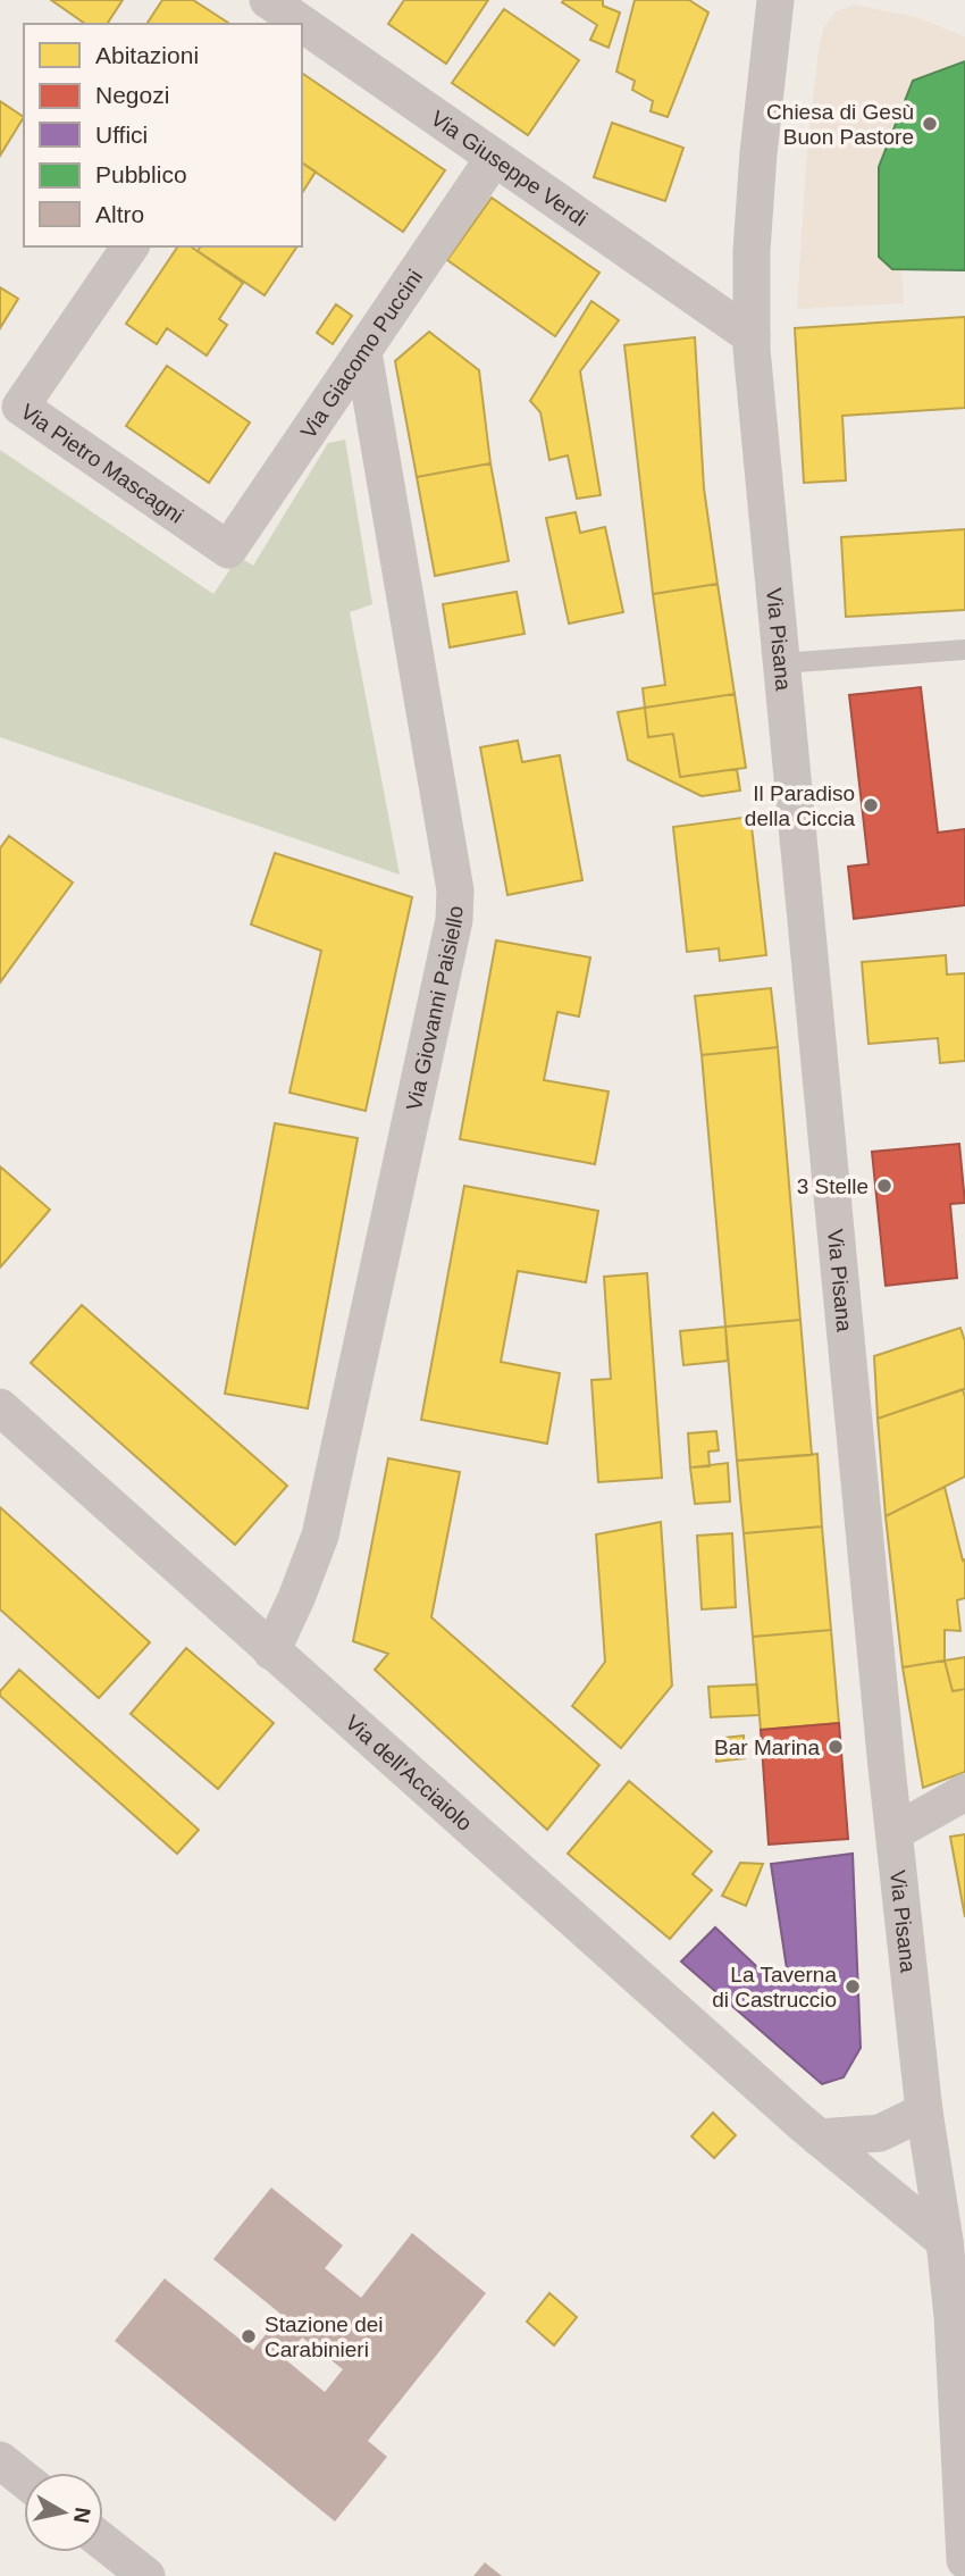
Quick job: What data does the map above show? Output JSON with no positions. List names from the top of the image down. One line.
{"streets":{"street":["Via Giuseppe Verdi","Via Giacomo Puccini","Via Pietro Mascagni","Via Pisana","Via Giovanni Paisiello","Via dell'Acciaiolo"]},"crossings":[["Via Giuseppe Verdi","Via Giacomo Puccini"],["Via Giuseppe Verdi","Via Pisana"],["Via Giacomo Puccini","Via Pietro Mascagni"],["Via Giacomo Puccini","Via Giovanni Paisiello"],["Via Pisana","Via dell'Acciaiolo"],["Via Giovanni Paisiello","Via dell'Acciaiolo"]],"places":["Chiesa di Gesù Buon Pastore","Il Paradiso della Ciccia","3 Stelle","Bar Marina","La Taverna di Castruccio","Stazione dei Carabinieri"],"legend":["Abitazioni","Negozi","Uffici","Pubblico","Altro"],"north":"right"}
